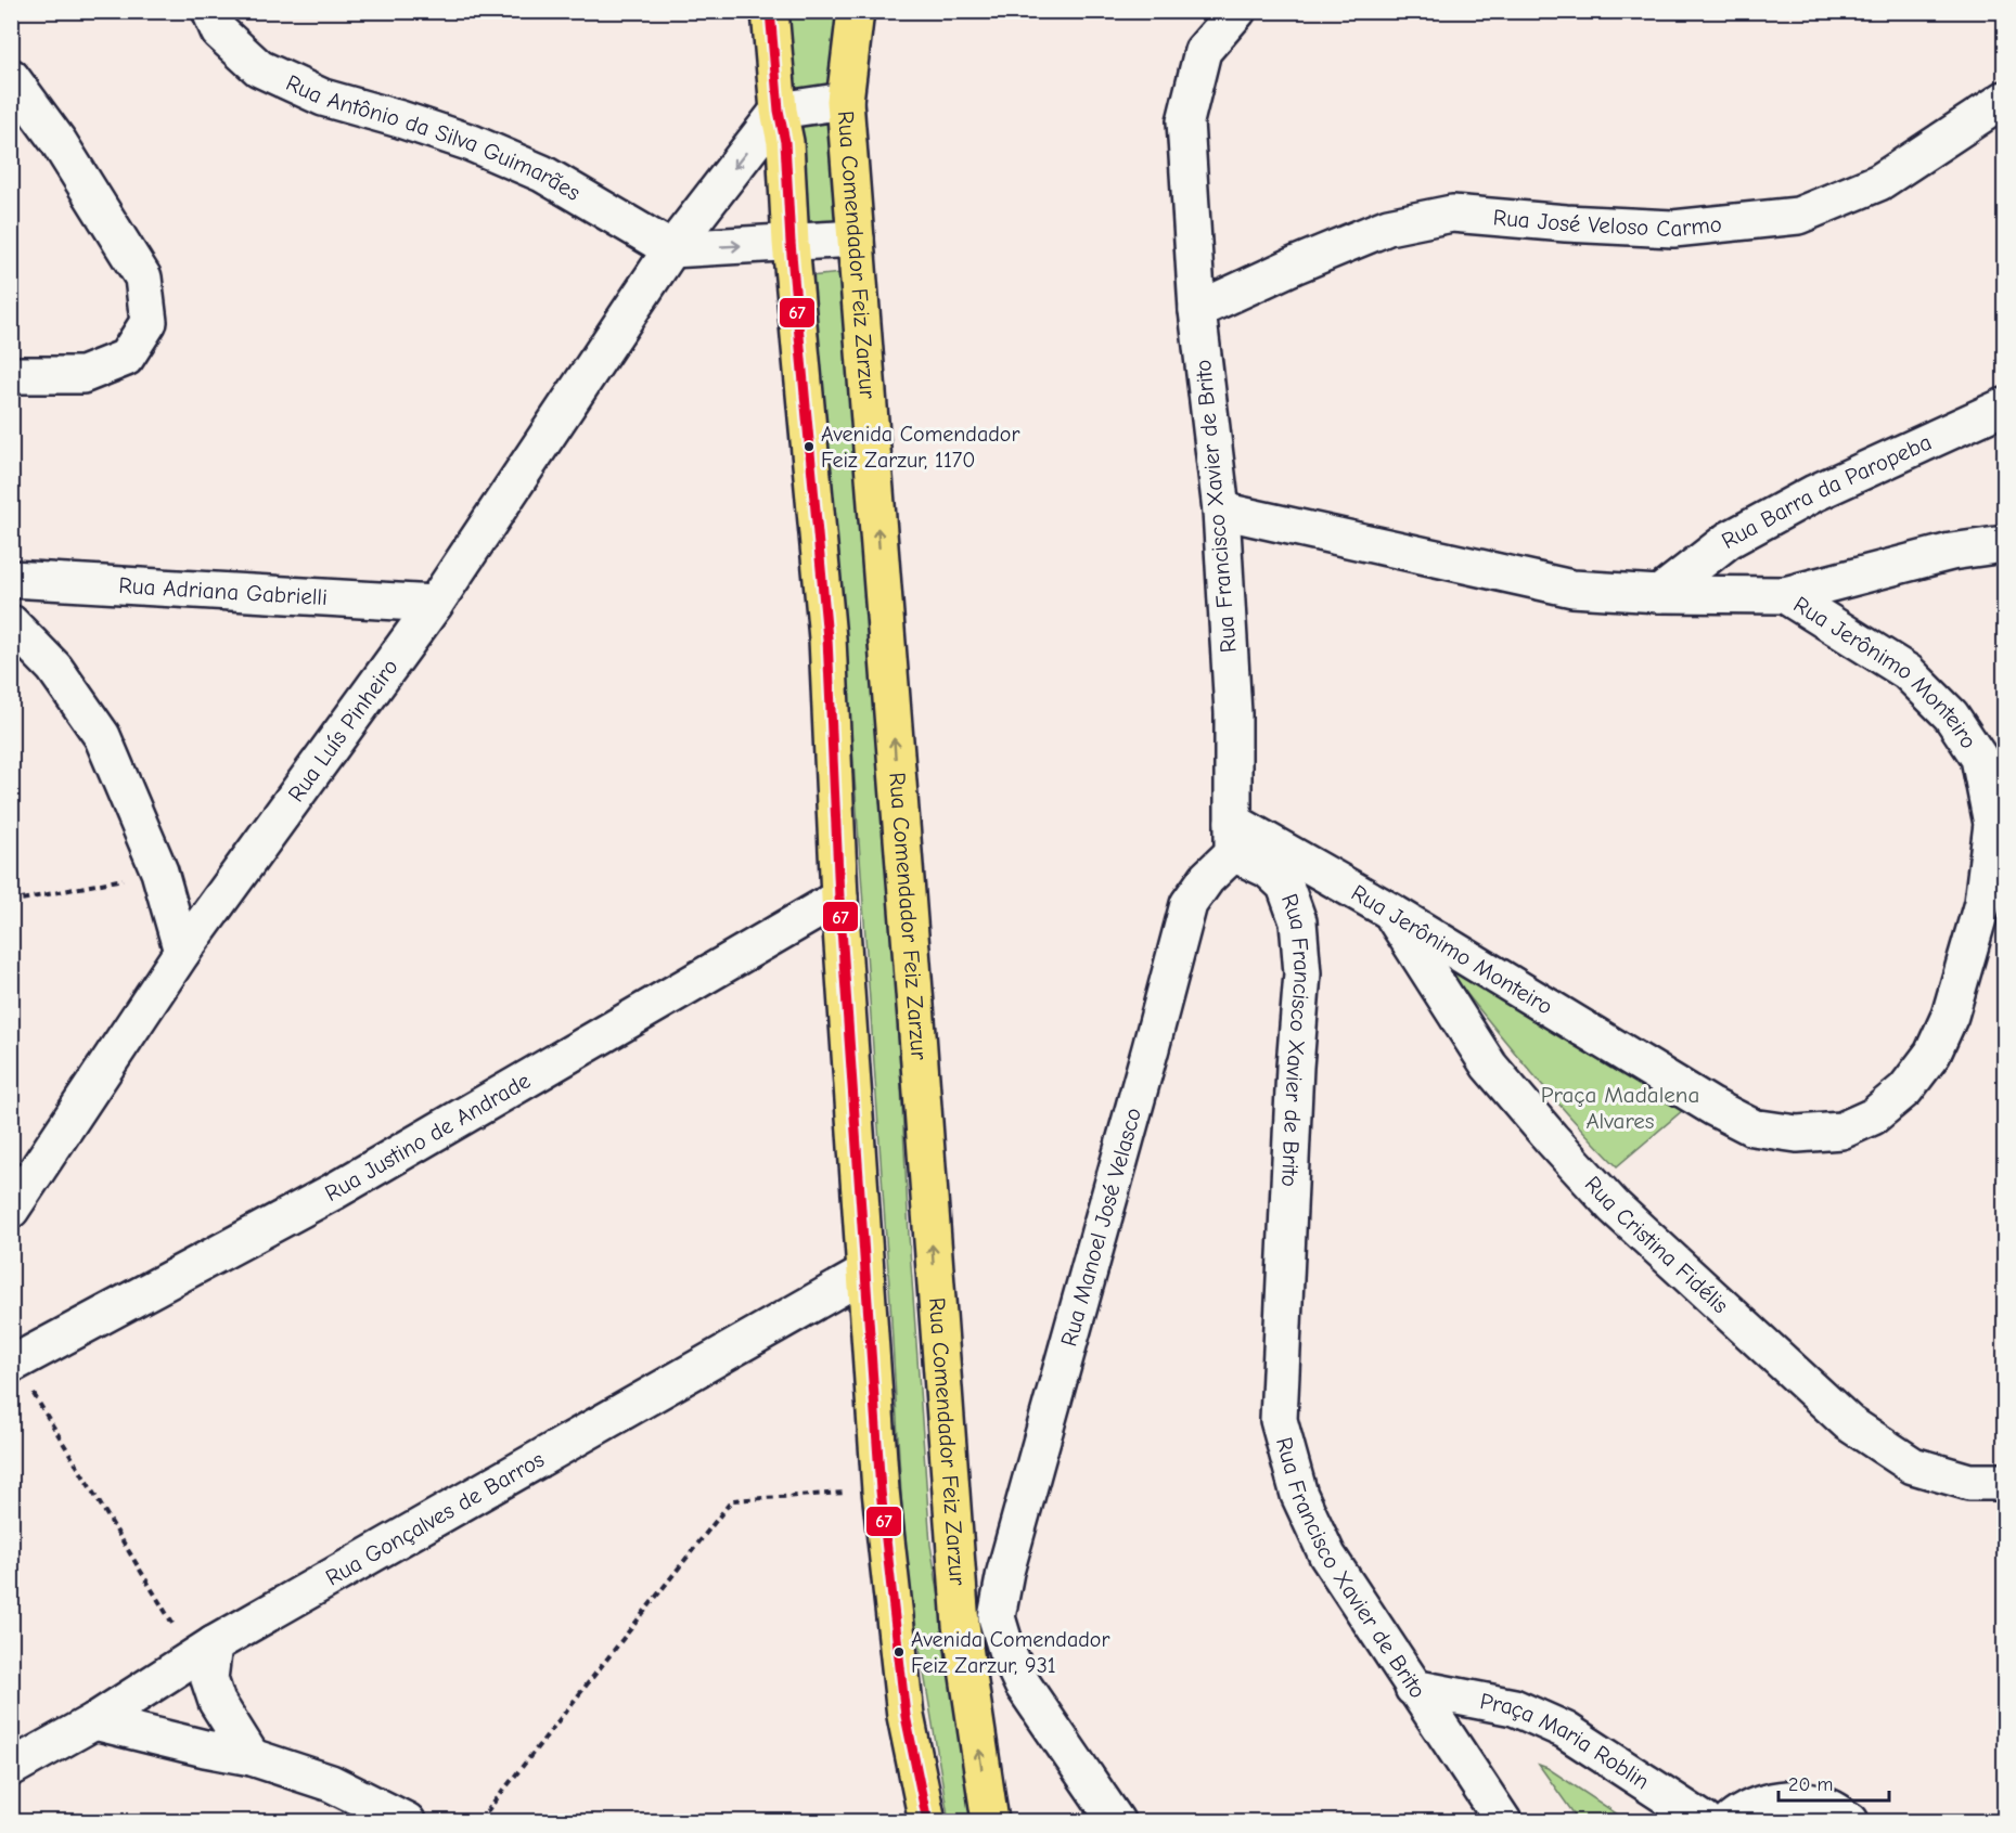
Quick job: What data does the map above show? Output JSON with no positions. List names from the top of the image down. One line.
{"streets":{"main road":["Rua Comendador Feiz Zarzur"],"street":["Rua Antônio da Silva Guimarães","Rua José Veloso Carmo","Rua Barra da Paropeba","Rua Francisco Xavier de Brito","Rua Adriana Gabrielli","Rua Jerônimo Monteiro","Rua Luís Pinheiro","Rua Justino de Andrade","Rua Manoel José Velasco","Rua Cristina Fidélis","Rua Gonçalves de Barros","Praça Maria Roblin"]},"crossings":[["Rua Antônio da Silva Guimarães","Rua Luís Pinheiro"],["Rua José Veloso Carmo","Rua Francisco Xavier de Brito"],["Rua Barra da Paropeba","Rua Jerônimo Monteiro"],["Rua Francisco Xavier de Brito","Rua Jerônimo Monteiro"],["Rua Francisco Xavier de Brito","Rua Manoel José Velasco"],["Rua Francisco Xavier de Brito","Praça Maria Roblin"],["Rua Adriana Gabrielli","Rua Luís Pinheiro"],["Rua Jerônimo Monteiro","Rua Manoel José Velasco"],["Rua Jerônimo Monteiro","Rua Cristina Fidélis"]],"parks":["Praça Madalena Alvares"],"places":["Avenida Comendador Feiz Zarzur, 1170","Avenida Comendador Feiz Zarzur, 931"],"lines":["transit line 67"],"scale_bar":"20 m"}
